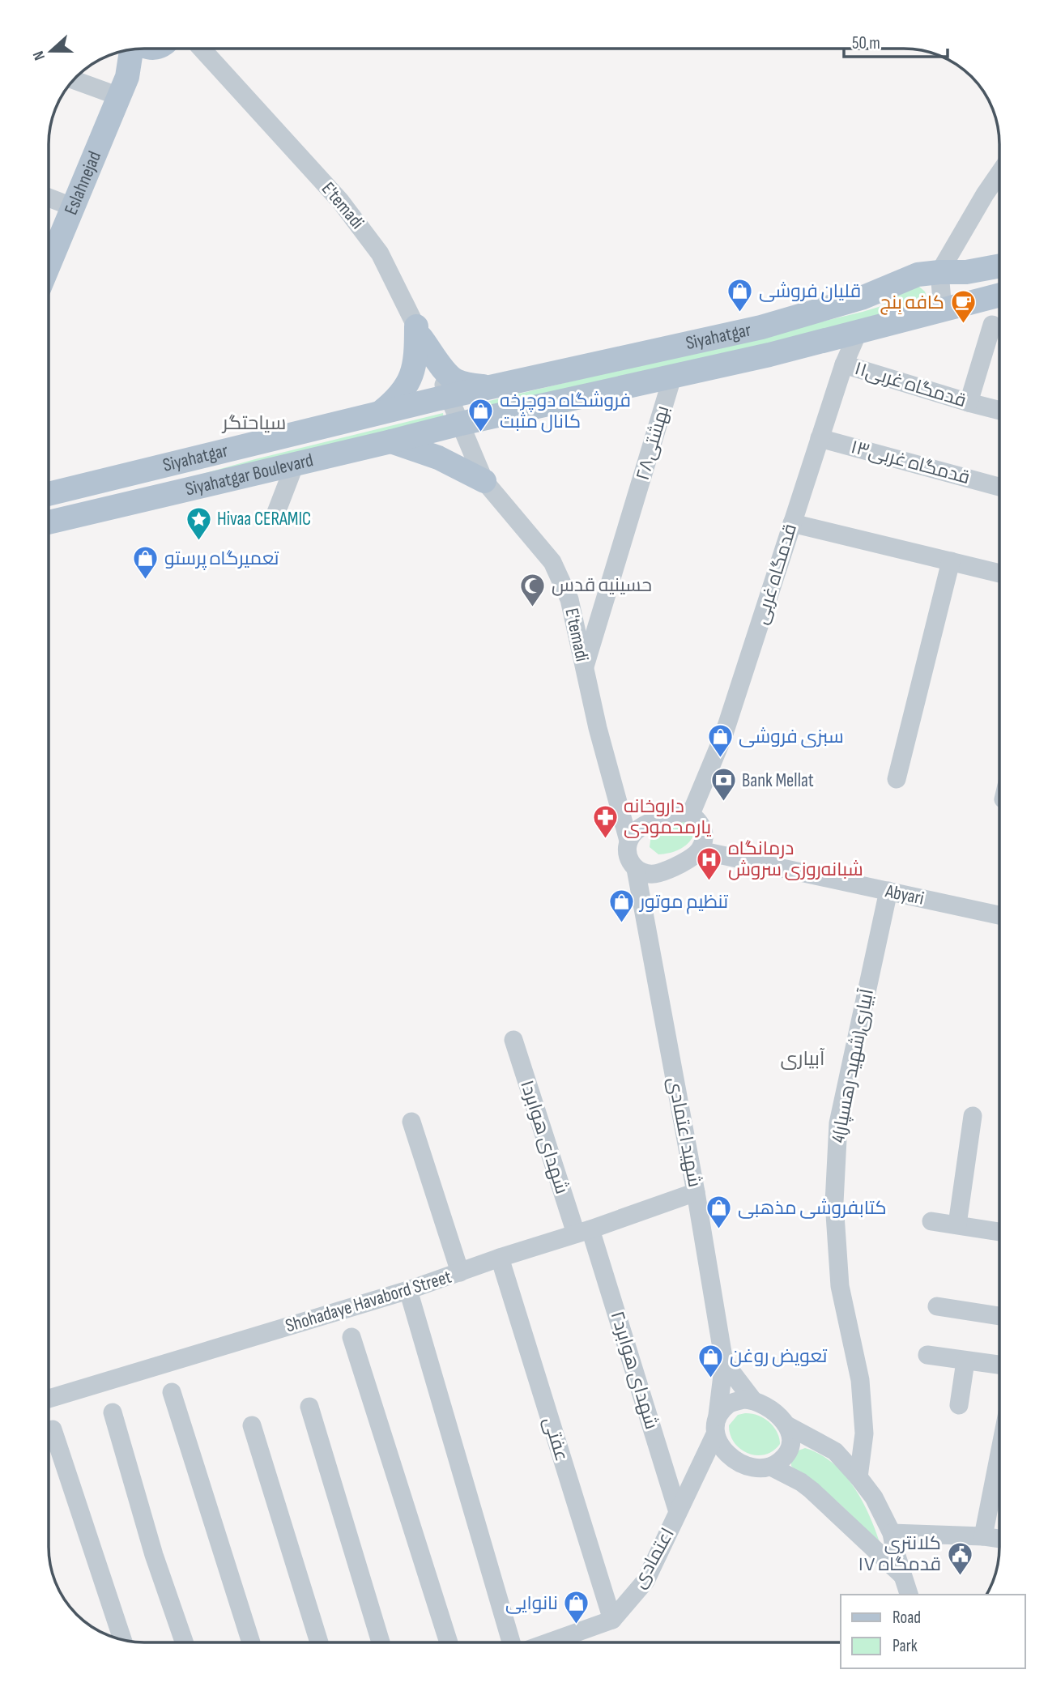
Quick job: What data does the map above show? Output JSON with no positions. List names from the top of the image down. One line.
{"streets":{"main road":["Eslahnejad","Siyahatgar","Siyahatgar Boulevard"],"street":["E'temadi","قدمگاه غربی۱۱","۲۸بهشتی","قدمگاه غربی۱۳","قدمگاه غربی","Abyari","4آبیاری(شهید رهسپار)","شهید اعتمادی","شهدای هوابرد۱","Shohadaye Havabord Street","شهدای هوابرد۲","عفتی","اعتمادی"]},"crossings":[["E'temadi","Siyahatgar"],["E'temadi","۲۸بهشتی"],["E'temadi","Siyahatgar Boulevard"],["E'temadi","قدمگاه غربی"],["E'temadi","Abyari"],["E'temadi","شهید اعتمادی"],["Siyahatgar","۲۸بهشتی"],["Siyahatgar","Siyahatgar Boulevard"],["Siyahatgar","قدمگاه غربی"],["قدمگاه غربی۱۱","قدمگاه غربی"],["قدمگاه غربی۱۳","قدمگاه غربی"],["قدمگاه غربی","Abyari"],["قدمگاه غربی","شهید اعتمادی"],["Abyari","4آبیاری(شهید رهسپار)"],["Abyari","شهید اعتمادی"],["شهید اعتمادی","Shohadaye Havabord Street"],["شهدای هوابرد۱","Shohadaye Havabord Street"],["شهدای هوابرد۱","شهدای هوابرد۲"],["Shohadaye Havabord Street","شهدای هوابرد۲"],["Shohadaye Havabord Street","عفتی"],["شهدای هوابرد۲","اعتمادی"],["عفتی","اعتمادی"]],"districts":["سیاحتگر","آبیاری"],"places":{"shop":["قلیان فروشی","فروشگاه دوچرخه کانال مثبت","تعمیرگاه پرستو","سبزی فروشی","تنظیم موتور","کتابفروشی مذهبی","تعویض روغن","نانوایی"],"cafe":["کافه بِنج"],"place":["Hivaa CERAMIC"],"mosque":["حسینیه قدس"],"bank":["Bank Mellat"],"pharmacy":["داروخانه یارمحمودی"],"hospital":["درمانگاه شبانه‌روزی سروش"],"public building":["کلانتری ۱۷ قدمگاه"]},"legend":["Road","Park"],"scale_bar":"50 m","north":"left"}
